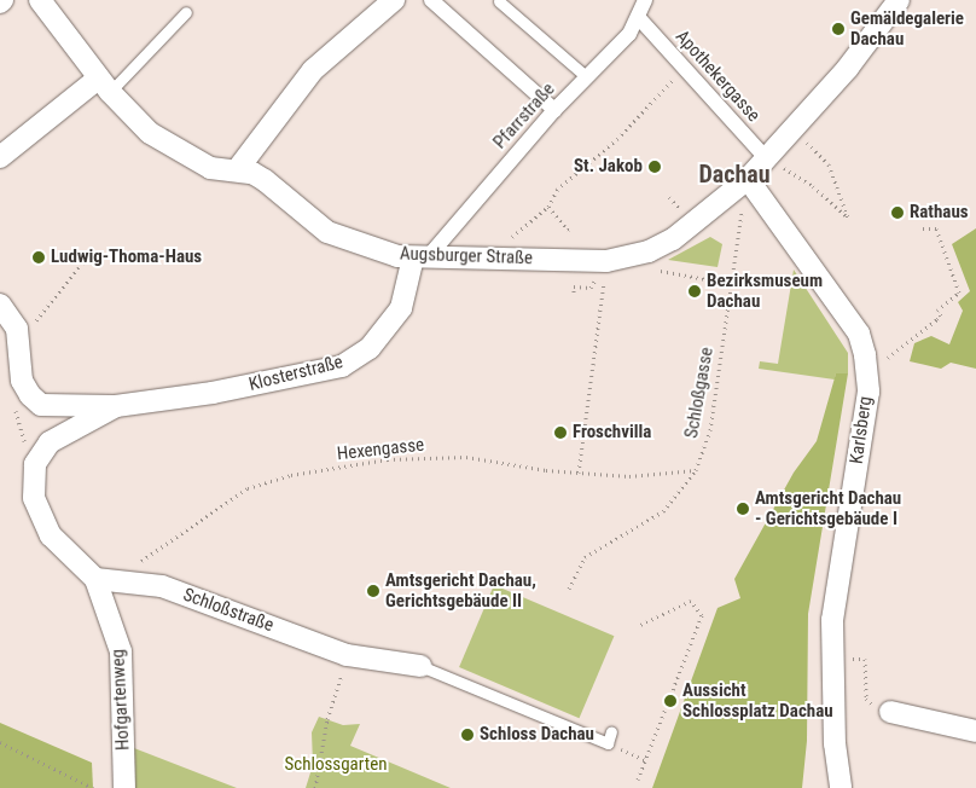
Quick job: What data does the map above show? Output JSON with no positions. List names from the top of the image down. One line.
{"streets":{"street":["Apothekergasse","Pfarrstraße","Augsburger Straße","Klosterstraße","Karlsberg","Schloßstraße","Hofgartenweg"],"path":["Schloßgasse","Hexengasse"]},"crossings":[["Apothekergasse","Pfarrstraße"],["Apothekergasse","Augsburger Straße"],["Pfarrstraße","Augsburger Straße"],["Pfarrstraße","Klosterstraße"],["Augsburger Straße","Klosterstraße"],["Augsburger Straße","Schloßgasse"],["Augsburger Straße","Karlsberg"],["Klosterstraße","Schloßstraße"],["Klosterstraße","Hofgartenweg"],["Schloßgasse","Karlsberg"],["Schloßgasse","Hexengasse"],["Schloßstraße","Hofgartenweg"]],"districts":["Dachau"],"parks":["Schlossgarten"],"places":["Gemäldegalerie Dachau","St. Jakob","Rathaus","Ludwig-Thoma-Haus","Bezirksmuseum Dachau","Froschvilla","Amtsgericht Dachau - Gerichtsgebäude I","Amtsgericht Dachau, Gerichtsgebäude II","Aussicht Schlossplatz Dachau","Schloss Dachau"]}
